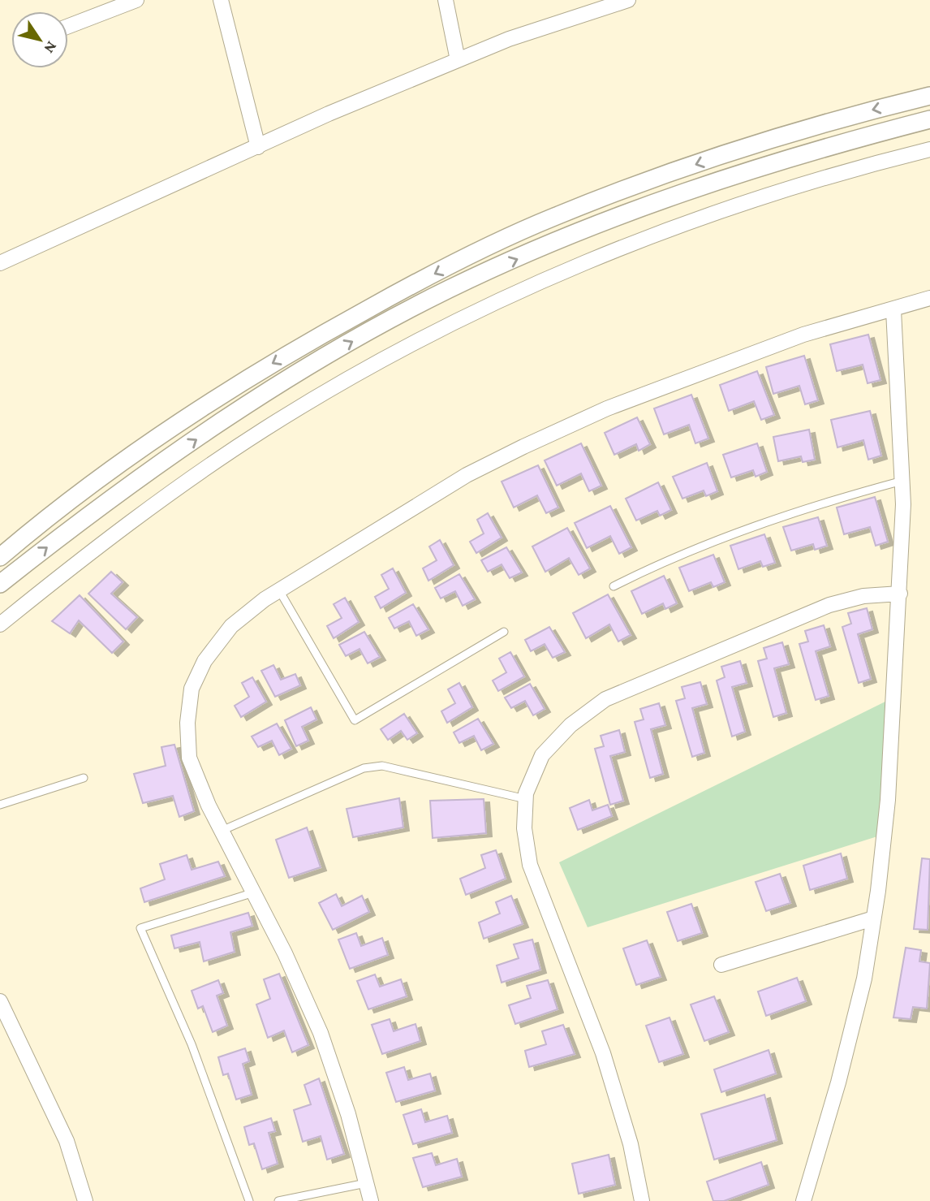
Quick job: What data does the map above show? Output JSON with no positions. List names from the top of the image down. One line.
{"north":"bottom right"}
